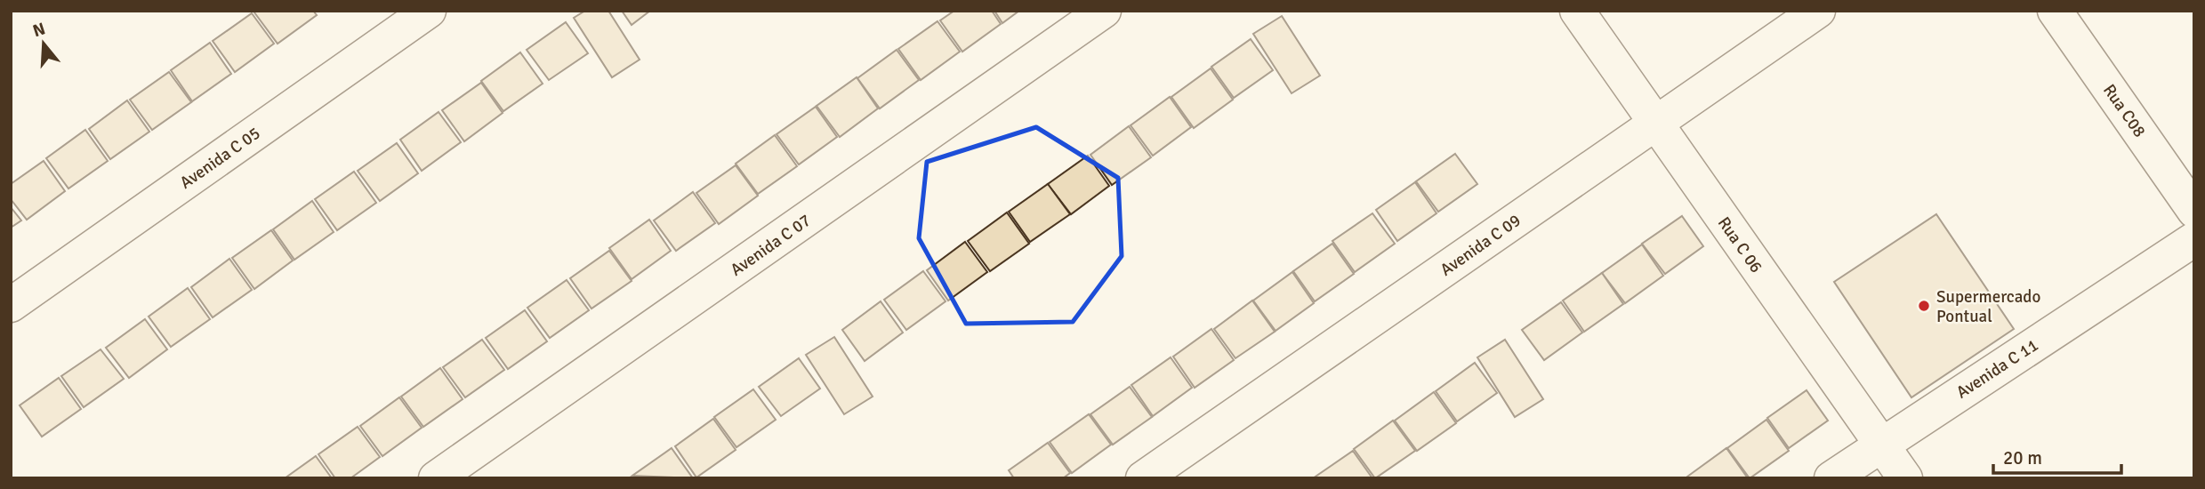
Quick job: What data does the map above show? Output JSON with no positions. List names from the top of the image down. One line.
{"streets":{"street":["Rua C08","Avenida C 05","Avenida C 07","Avenida C 09","Rua C 06","Avenida C 11"]},"crossings":[["Avenida C 09","Rua C 06"],["Rua C 06","Avenida C 11"]],"places":["Supermercado Pontual"],"scale_bar":"20 m","north":"top"}
